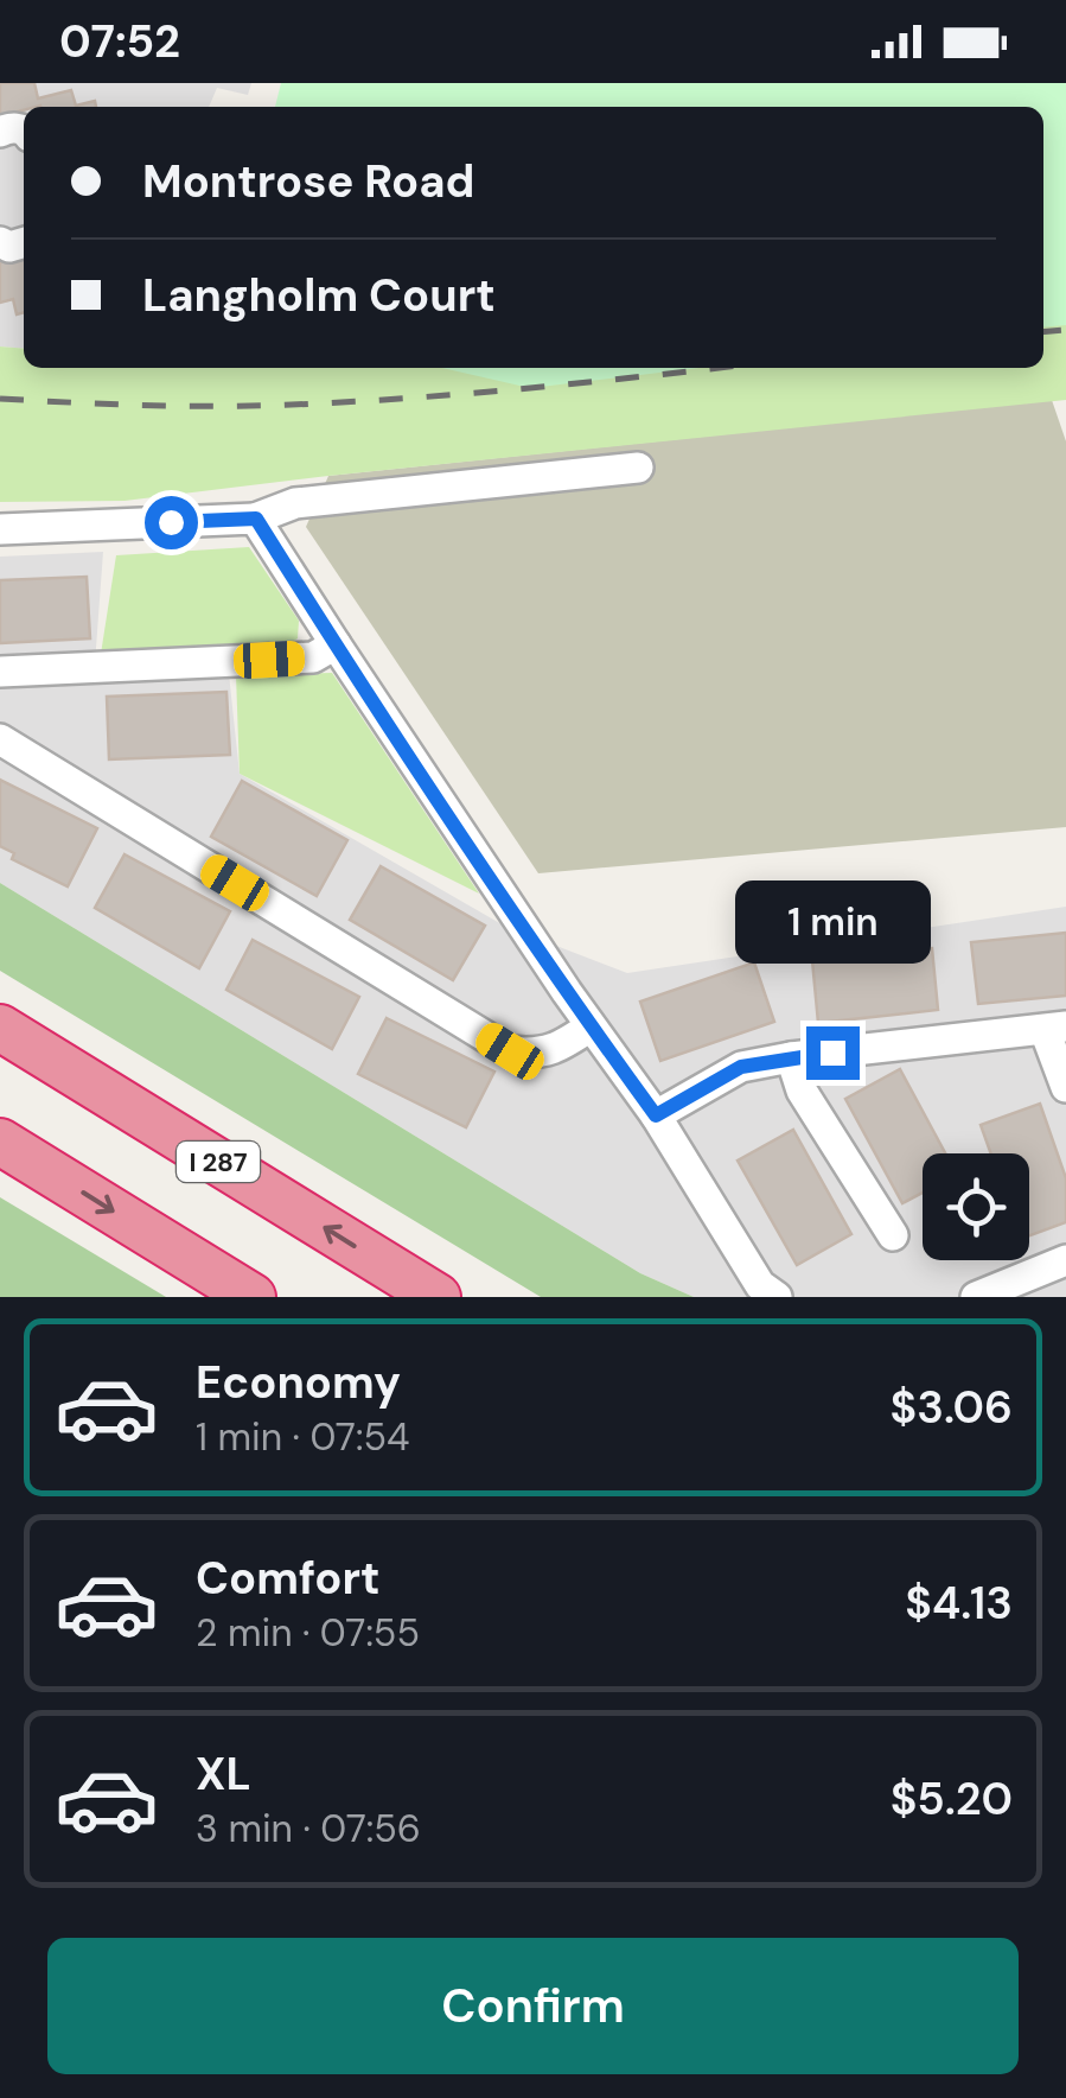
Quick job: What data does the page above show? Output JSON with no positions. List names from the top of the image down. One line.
{"streets":{"highway":["I 287"]},"page":{"status":"07:52","banner":["Montrose Road","Langholm Court"],"bubble":"1 min","list":[{"name":"Economy","note":"1 min · 07:54","value":"$3.06"},{"name":"Comfort","note":"2 min · 07:55","value":"$4.13"},{"name":"XL","note":"3 min · 07:56","value":"$5.20"}],"buttons":"Confirm"}}
